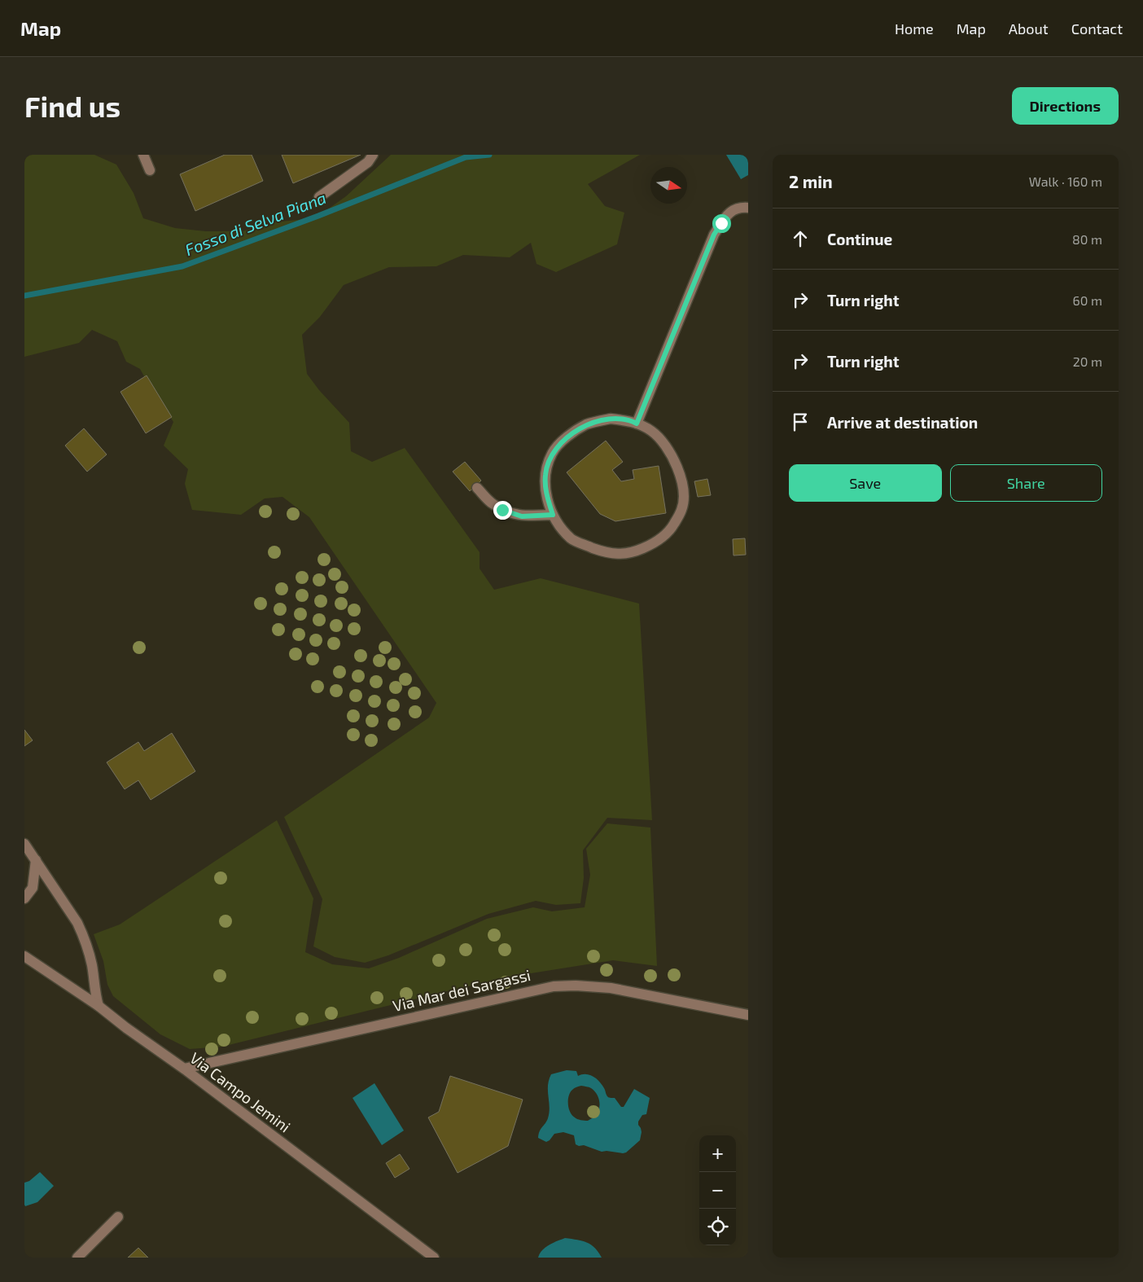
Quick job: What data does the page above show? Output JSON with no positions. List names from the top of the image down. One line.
{"streets":{"street":["Via Mar dei Sargassi","Via Campo Jemini"]},"crossings":[["Via Mar dei Sargassi","Via Campo Jemini"]],"water":["Fosso di Selva Piana"],"north":"right","page":{"header":"Map","nav":["Home","Map","About","Contact"],"buttons":["Directions",["Save","Share"]],"title":"Find us","heading":["2 min","Walk · 160 m"],"list":[["Continue","80 m"],["Turn right","60 m"],["Turn right","20 m"],"Arrive at destination"],"map_buttons":["+","−"]}}
